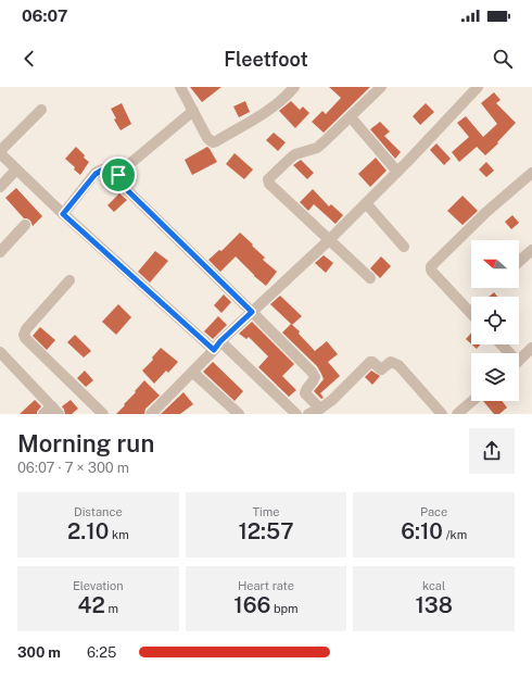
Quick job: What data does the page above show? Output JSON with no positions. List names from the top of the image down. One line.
{"north":"left","page":{"status":"06:07","header":"Fleetfoot","heading":["Morning run","06:07 · 7 × 300 m"],"stats":[["Distance","2.10 km"],["Time","12:57"],["Pace","6:10 /km"],["Elevation","42 m"],["Heart rate","166 bpm"],["kcal","138"]],"list":[{"name":"300 m","note":"6:25"}]}}
